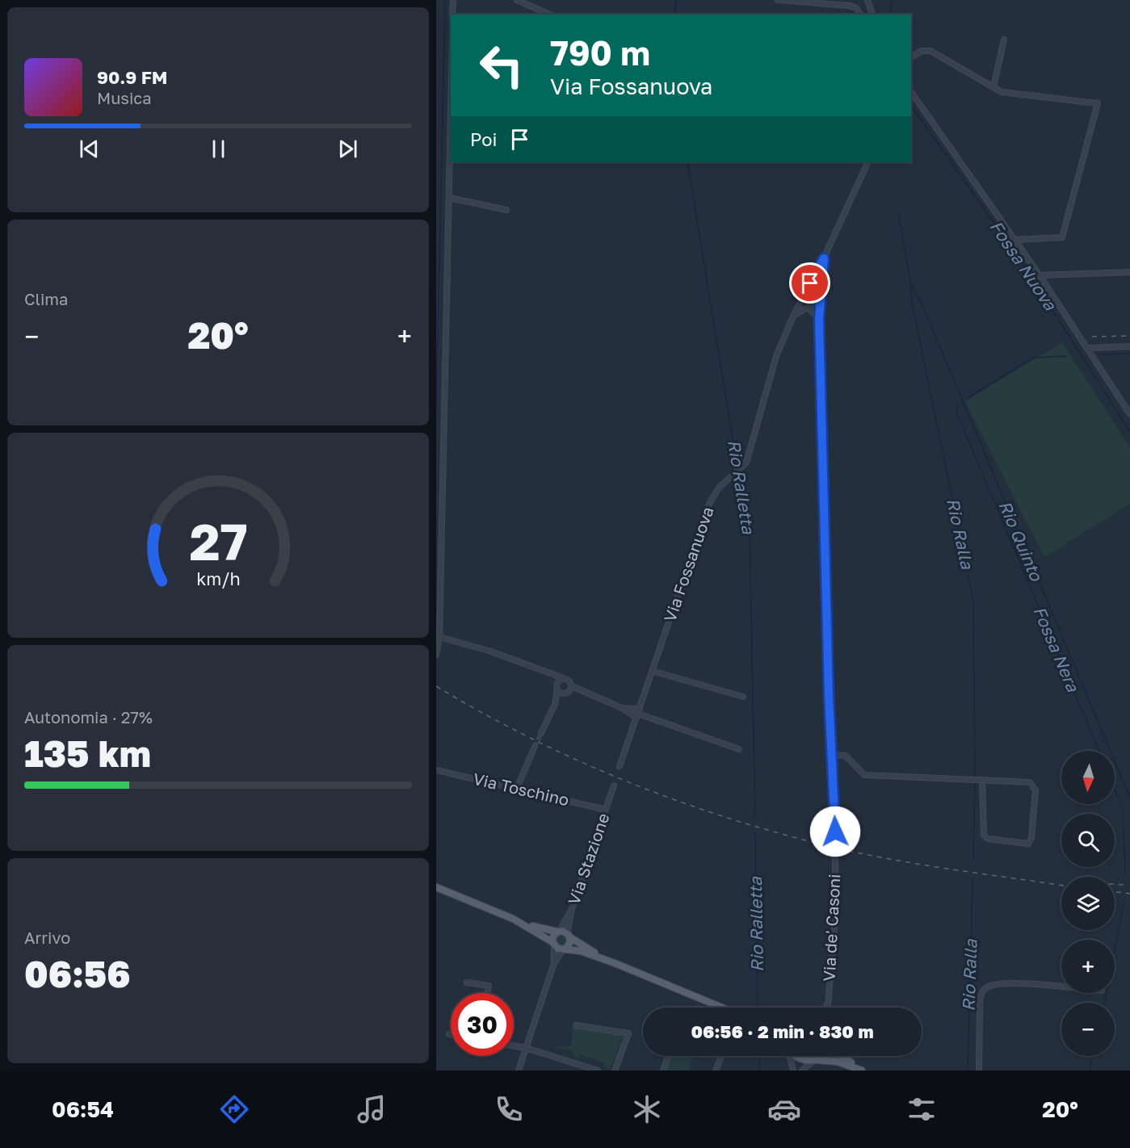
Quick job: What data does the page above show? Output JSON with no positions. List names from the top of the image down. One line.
{"streets":{"street":["Via Fossanuova","Via Toschino","Via Stazione","Via de' Casoni"]},"crossings":[["Via Toschino","Via Stazione"]],"water":["Fossa Nuova","Rio Ralletta","Rio Ralla","Rio Quinto","Fossa Nera"],"north":"bottom","page":{"turn":["790 m","Via Fossanuova"],"song":["90.9 FM","Musica"],"then":"Poi","tile":["Clima",["Autonomia · 27%","135 km"],["Arrivo","06:56"]],"heat":["−","20°","+"],"map_buttons":["+","−"],"limit":"30","trip":"06:56 · 2 min · 830 m","tabs":["06:54","20°"],"gauge":["27","km/h"]}}
